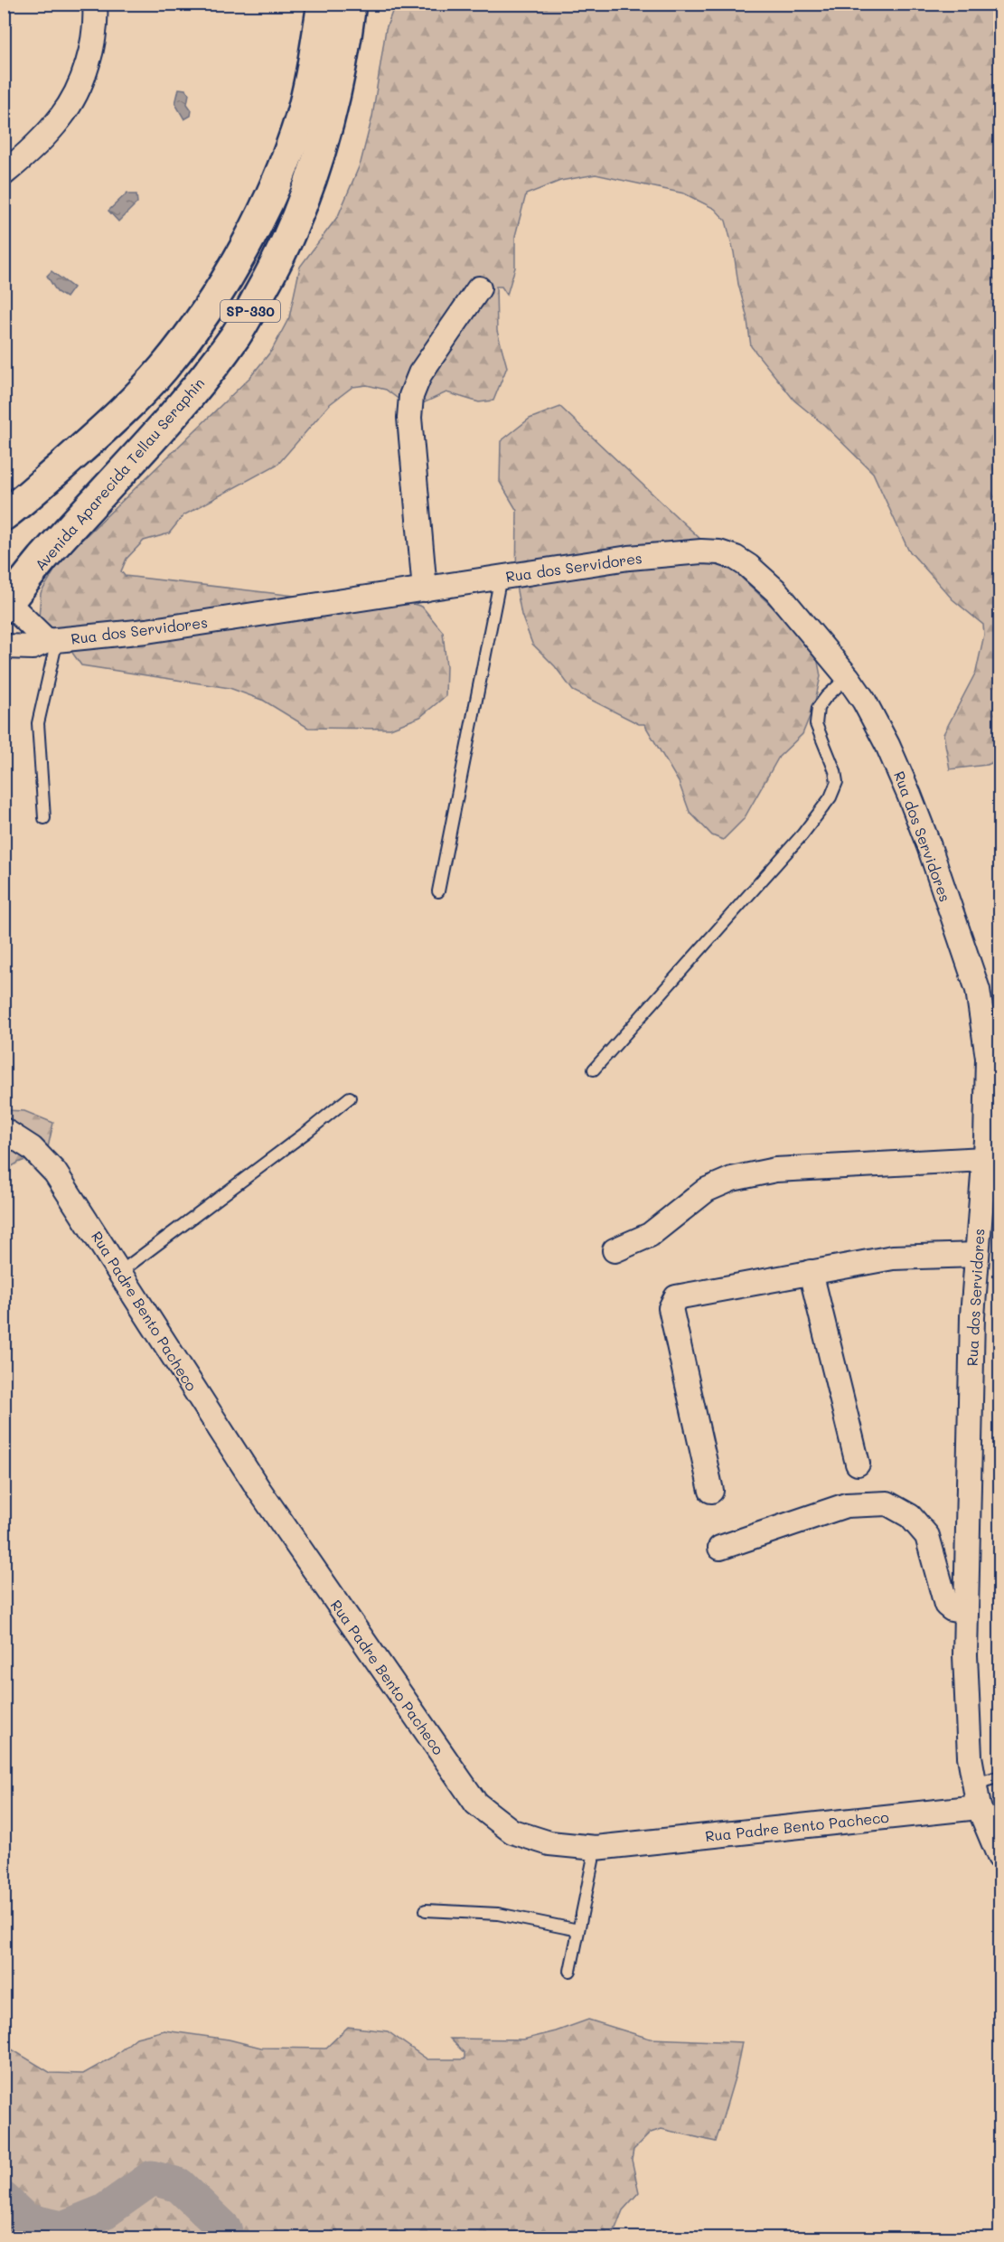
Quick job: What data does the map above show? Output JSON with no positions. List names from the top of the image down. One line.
{"streets":{"main road":["SP-330","Avenida Aparecida Tellau Seraphin"],"street":["Rua dos Servidores","Rua Padre Bento Pacheco"]},"crossings":[["Rua dos Servidores","Rua Padre Bento Pacheco"]]}
